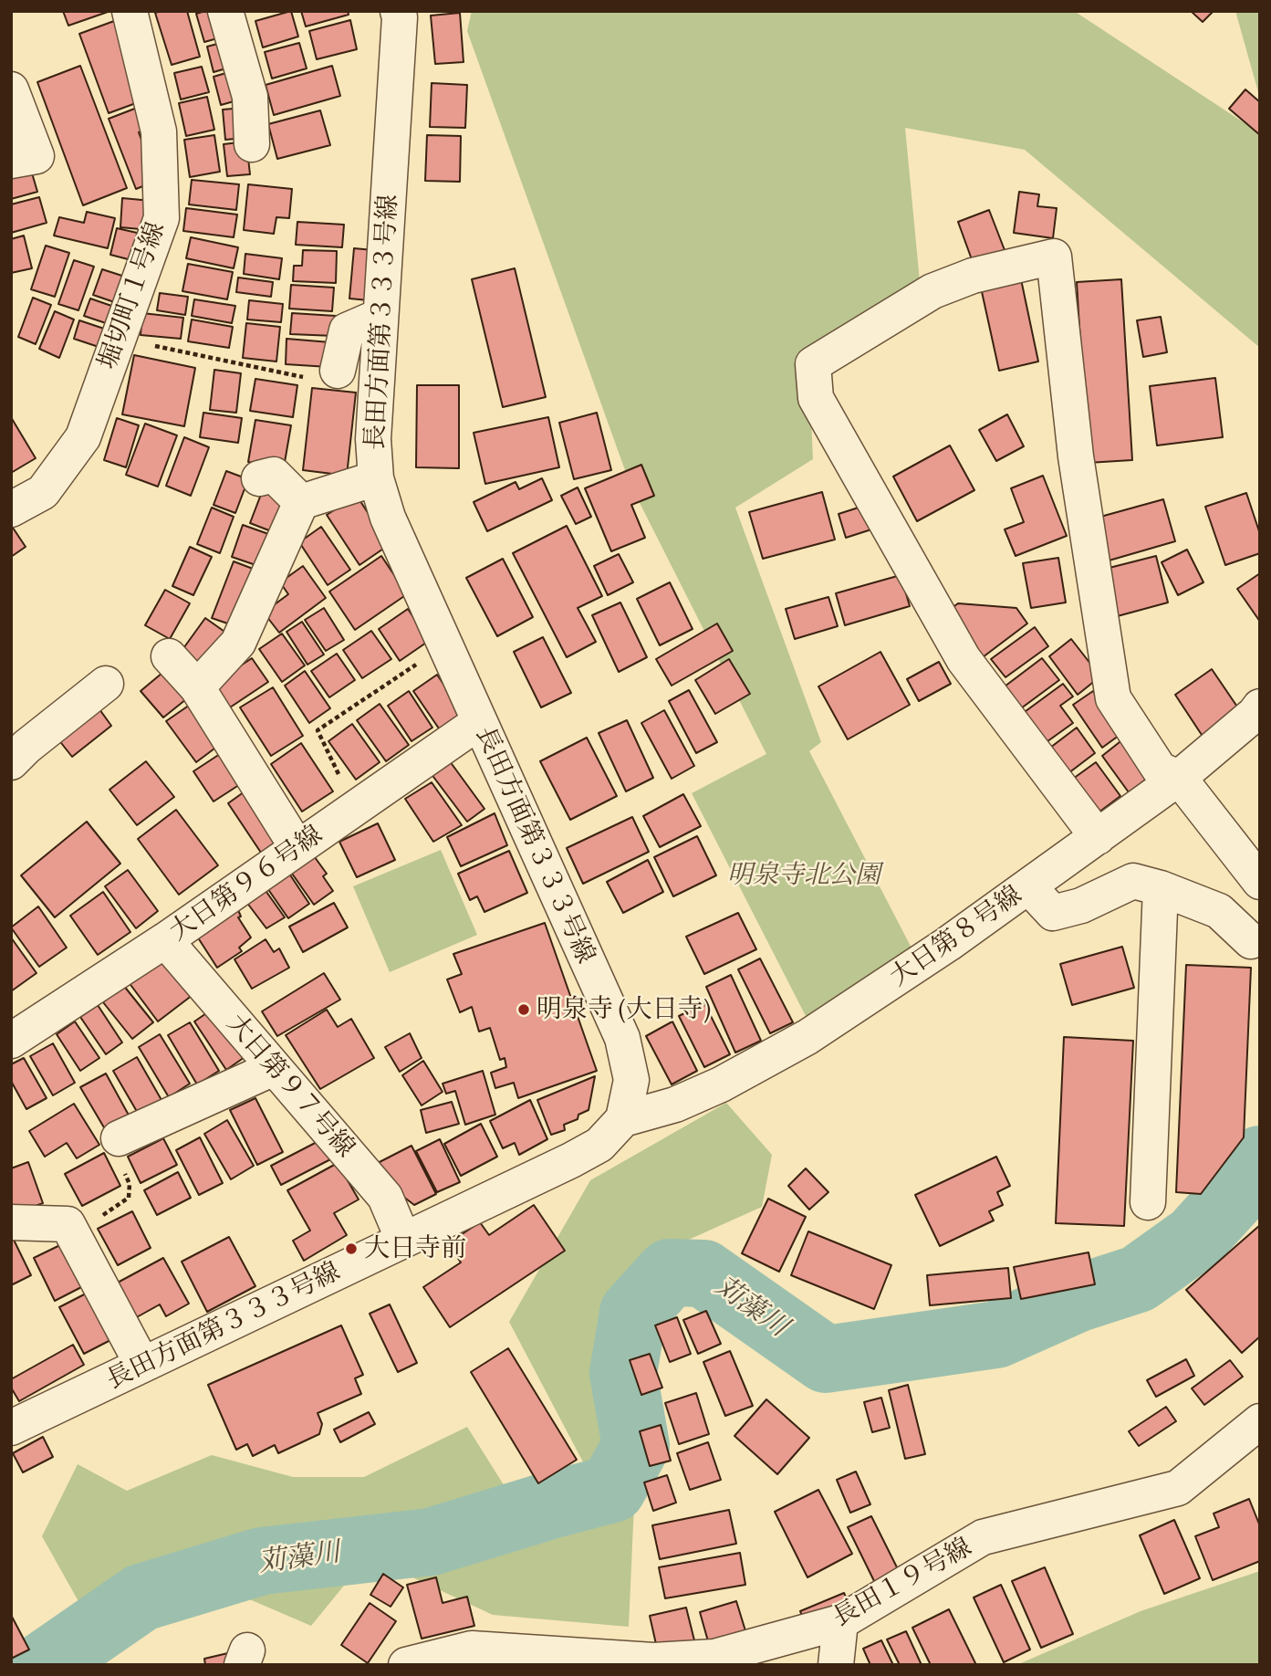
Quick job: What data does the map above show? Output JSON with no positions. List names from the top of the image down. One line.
{"streets":{"street":["堀切町１号線","長田方面第３３３号線","大日第９６号線","大日第８号線","大日第９７号線","長田１９号線"]},"crossings":[["長田方面第３３３号線","大日第９６号線"],["長田方面第３３３号線","大日第８号線"],["長田方面第３３３号線","大日第９７号線"],["大日第９６号線","大日第９７号線"]],"water":["苅藻川"],"parks":["明泉寺北公園"],"places":["明泉寺 (大日寺)","大日寺前"]}
